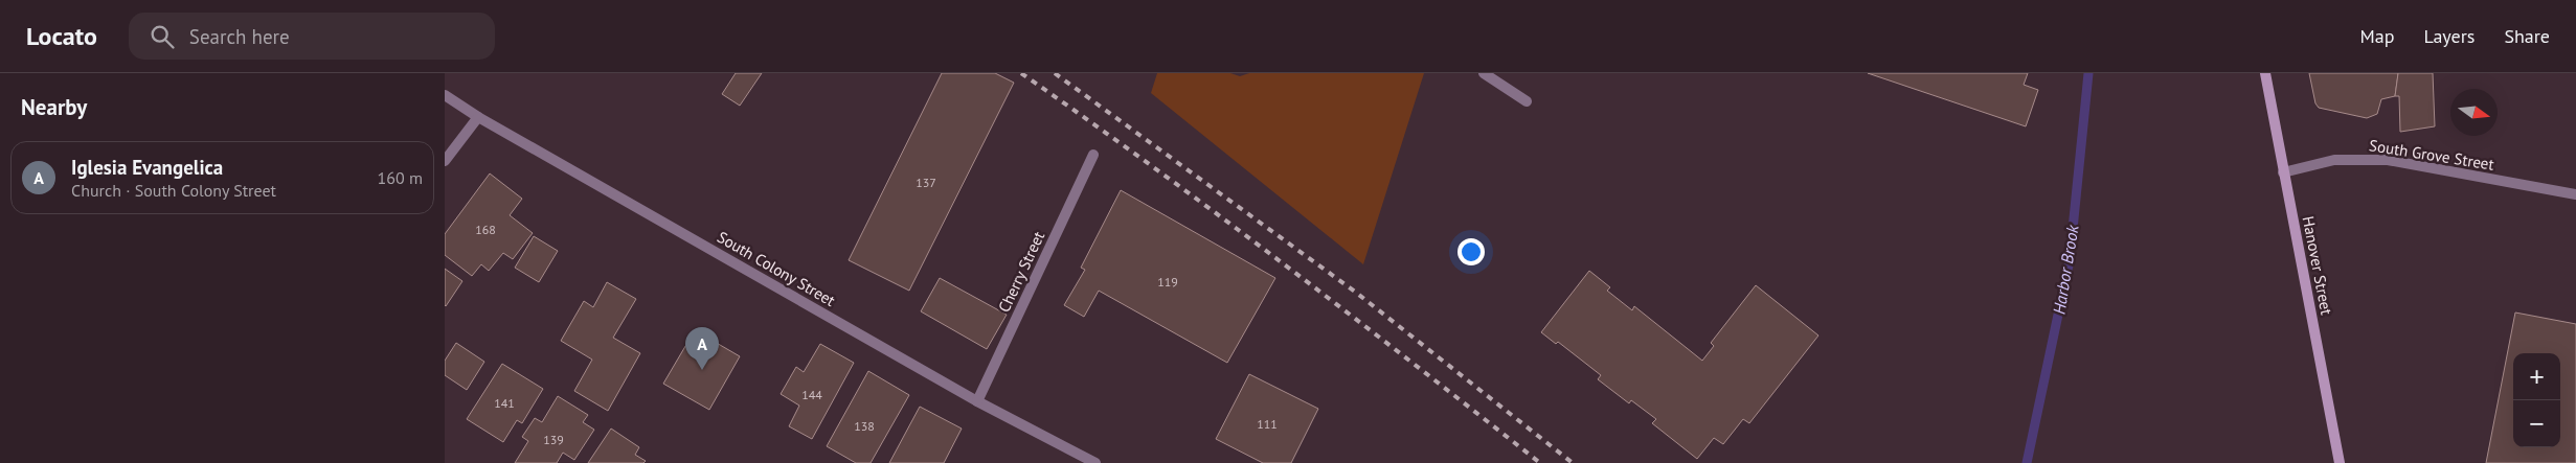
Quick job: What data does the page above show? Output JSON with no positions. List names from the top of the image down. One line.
{"streets":{"main road":["Hanover Street"],"street":["South Grove Street","South Colony Street","Cherry Street"]},"crossings":[["South Grove Street","Hanover Street"],["South Colony Street","Cherry Street"]],"water":["Harbor Brook"],"house_numbers":["137","168","119","144","141","111","138","139"],"north":"right","page":{"header":"Locato","search":"Search here","nav":["Map","Layers","Share"],"heading":"Nearby","list":[{"mark":"A","name":"Iglesia Evangelica","note":"Church · South Colony Street","value":"160 m"}],"pins":"A","map_buttons":["+","−"]}}
